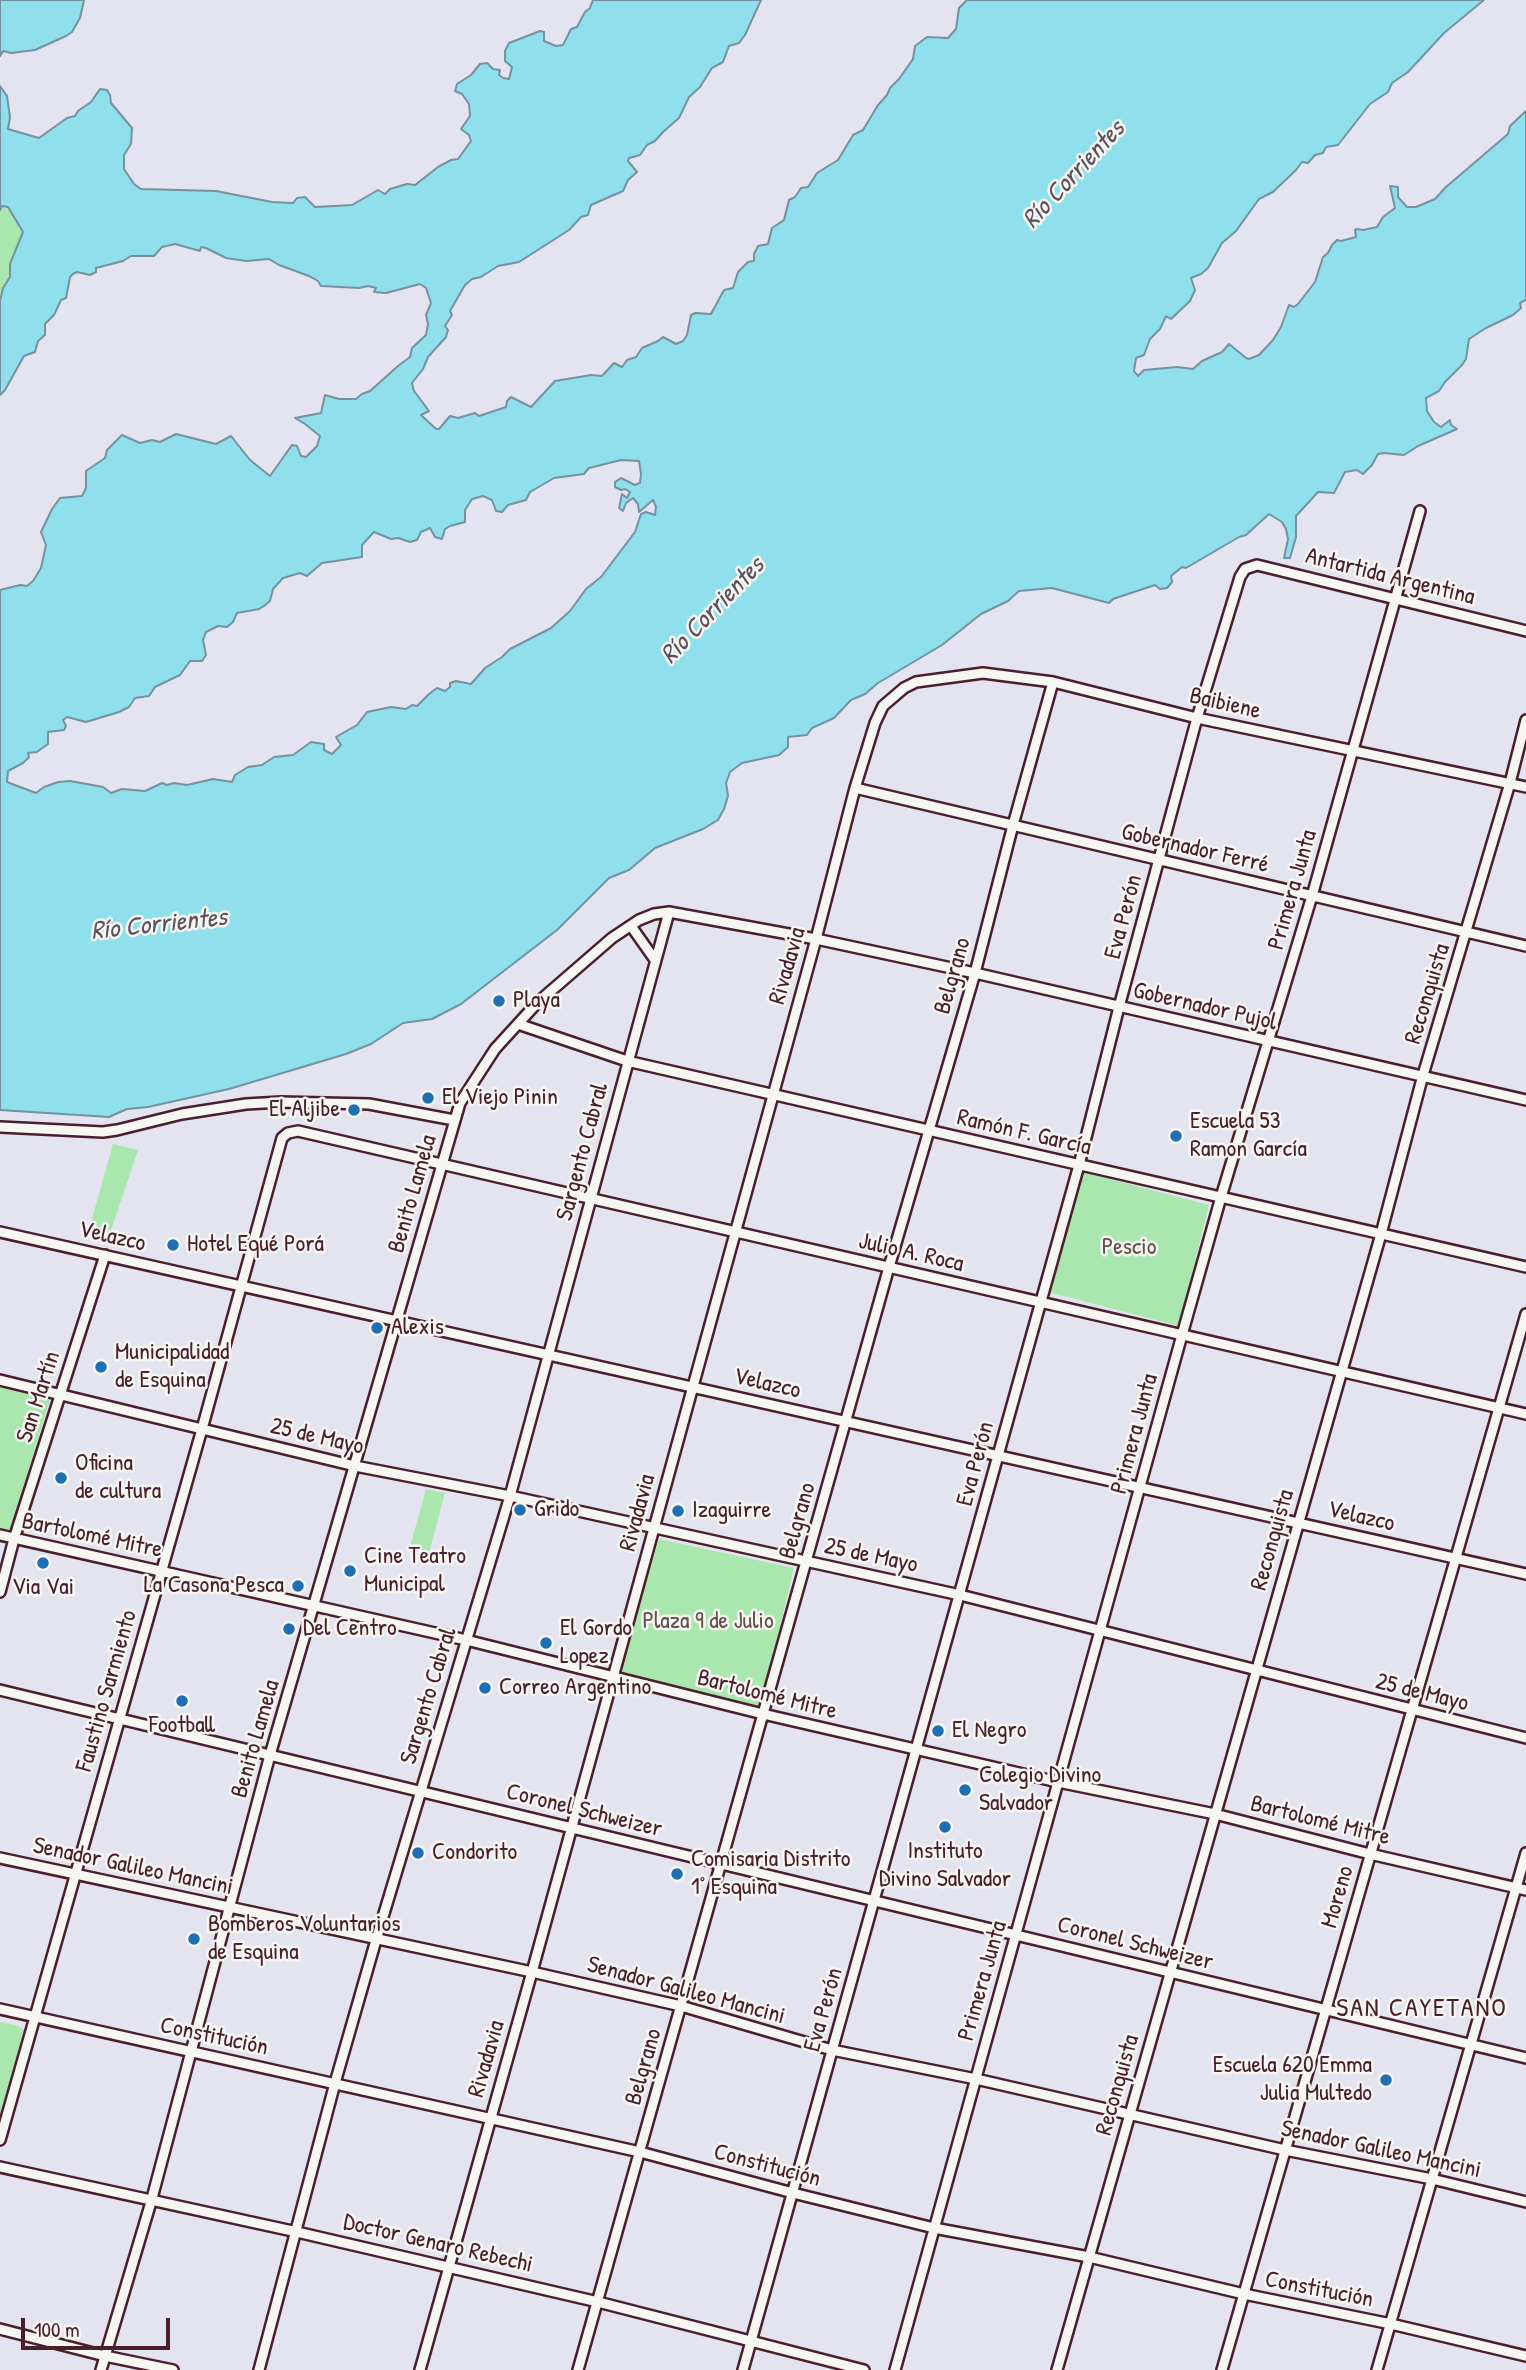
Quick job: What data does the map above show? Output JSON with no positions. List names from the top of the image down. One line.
{"streets":{"street":["Antartida Argentina","Baibiene","Gobernador Ferré","Primera Junta","Eva Perón","Rivadavia","Belgrano","Reconquista","Gobernador Pujol","Ramón F. García","Sargento Cabral","Benito Lamela","Velazco","Julio A. Roca","San Martín","25 de Mayo","Bartolomé Mitre","Faustino Sarmiento","Coronel Schweizer","Senador Galileo Mancini","Moreno","Constitución","Doctor Genaro Rebechi"]},"crossings":[["Antartida Argentina","Primera Junta"],["Antartida Argentina","Eva Perón"],["Baibiene","Primera Junta"],["Baibiene","Eva Perón"],["Baibiene","Rivadavia"],["Baibiene","Belgrano"],["Baibiene","Reconquista"],["Gobernador Ferré","Primera Junta"],["Gobernador Ferré","Eva Perón"],["Gobernador Ferré","Rivadavia"],["Gobernador Ferré","Belgrano"],["Gobernador Ferré","Reconquista"],["Primera Junta","Gobernador Pujol"],["Primera Junta","Ramón F. García"],["Primera Junta","Velazco"],["Primera Junta","Julio A. Roca"],["Primera Junta","25 de Mayo"],["Primera Junta","Bartolomé Mitre"],["Primera Junta","Coronel Schweizer"],["Primera Junta","Senador Galileo Mancini"],["Primera Junta","Constitución"],["Eva Perón","Gobernador Pujol"],["Eva Perón","Ramón F. García"],["Eva Perón","Velazco"],["Eva Perón","Julio A. Roca"],["Eva Perón","25 de Mayo"],["Eva Perón","Bartolomé Mitre"],["Eva Perón","Coronel Schweizer"],["Eva Perón","Senador Galileo Mancini"],["Eva Perón","Constitución"],["Eva Perón","Doctor Genaro Rebechi"],["Rivadavia","Gobernador Pujol"],["Rivadavia","Ramón F. García"],["Rivadavia","Velazco"],["Rivadavia","Julio A. Roca"],["Rivadavia","25 de Mayo"],["Rivadavia","Bartolomé Mitre"],["Rivadavia","Coronel Schweizer"],["Rivadavia","Senador Galileo Mancini"],["Rivadavia","Constitución"],["Rivadavia","Doctor Genaro Rebechi"],["Belgrano","Gobernador Pujol"],["Belgrano","Ramón F. García"],["Belgrano","Velazco"],["Belgrano","Julio A. Roca"],["Belgrano","25 de Mayo"],["Belgrano","Bartolomé Mitre"],["Belgrano","Coronel Schweizer"],["Belgrano","Senador Galileo Mancini"],["Belgrano","Constitución"],["Belgrano","Doctor Genaro Rebechi"],["Reconquista","Gobernador Pujol"],["Reconquista","Ramón F. García"],["Reconquista","Velazco"],["Reconquista","Julio A. Roca"],["Reconquista","25 de Mayo"],["Reconquista","Bartolomé Mitre"],["Reconquista","Coronel Schweizer"],["Reconquista","Senador Galileo Mancini"],["Reconquista","Constitución"],["Gobernador Pujol","Sargento Cabral"],["Gobernador Pujol","Benito Lamela"],["Ramón F. García","Sargento Cabral"],["Ramón F. García","Benito Lamela"],["Sargento Cabral","Benito Lamela"],["Sargento Cabral","Velazco"],["Sargento Cabral","Julio A. Roca"],["Sargento Cabral","25 de Mayo"],["Sargento Cabral","Bartolomé Mitre"],["Sargento Cabral","Coronel Schweizer"],["Sargento Cabral","Senador Galileo Mancini"],["Sargento Cabral","Constitución"],["Sargento Cabral","Doctor Genaro Rebechi"],["Benito Lamela","Velazco"],["Benito Lamela","Julio A. Roca"],["Benito Lamela","25 de Mayo"],["Benito Lamela","Bartolomé Mitre"],["Benito Lamela","Coronel Schweizer"],["Benito Lamela","Senador Galileo Mancini"],["Benito Lamela","Constitución"],["Benito Lamela","Doctor Genaro Rebechi"],["Velazco","San Martín"],["Velazco","Faustino Sarmiento"],["Velazco","Moreno"],["Julio A. Roca","Faustino Sarmiento"],["Julio A. Roca","Moreno"],["San Martín","25 de Mayo"],["San Martín","Bartolomé Mitre"],["25 de Mayo","Faustino Sarmiento"],["25 de Mayo","Moreno"],["Bartolomé Mitre","Faustino Sarmiento"],["Bartolomé Mitre","Moreno"],["Faustino Sarmiento","Coronel Schweizer"],["Faustino Sarmiento","Senador Galileo Mancini"],["Faustino Sarmiento","Constitución"],["Coronel Schweizer","Moreno"],["Senador Galileo Mancini","Moreno"],["Moreno","Constitución"]],"districts":["SAN CAYETANO"],"water":["Río Corrientes"],"parks":["Pescio","Plaza 9 de Julio"],"places":["Playa","El Viejo Pinin","El Aljibe","Escuela 53 Ramon García","Hotel Equé Porá","Alexis","Municipalidad de Esquina","Oficina de cultura","Grido","Izaguirre","Via Vai","Cine Teatro Municipal","La Casona Pesca","Del Centro","El Gordo Lopez","Correo Argentino","Football","El Negro","Colegio Divino Salvador","Instituto Divino Salvador","Condorito","Comisaria Distrito 1° Esquina","Bomberos Voluntarios de Esquina","Escuela 620 Emma Julia Multedo"],"scale_bar":"100 m"}
